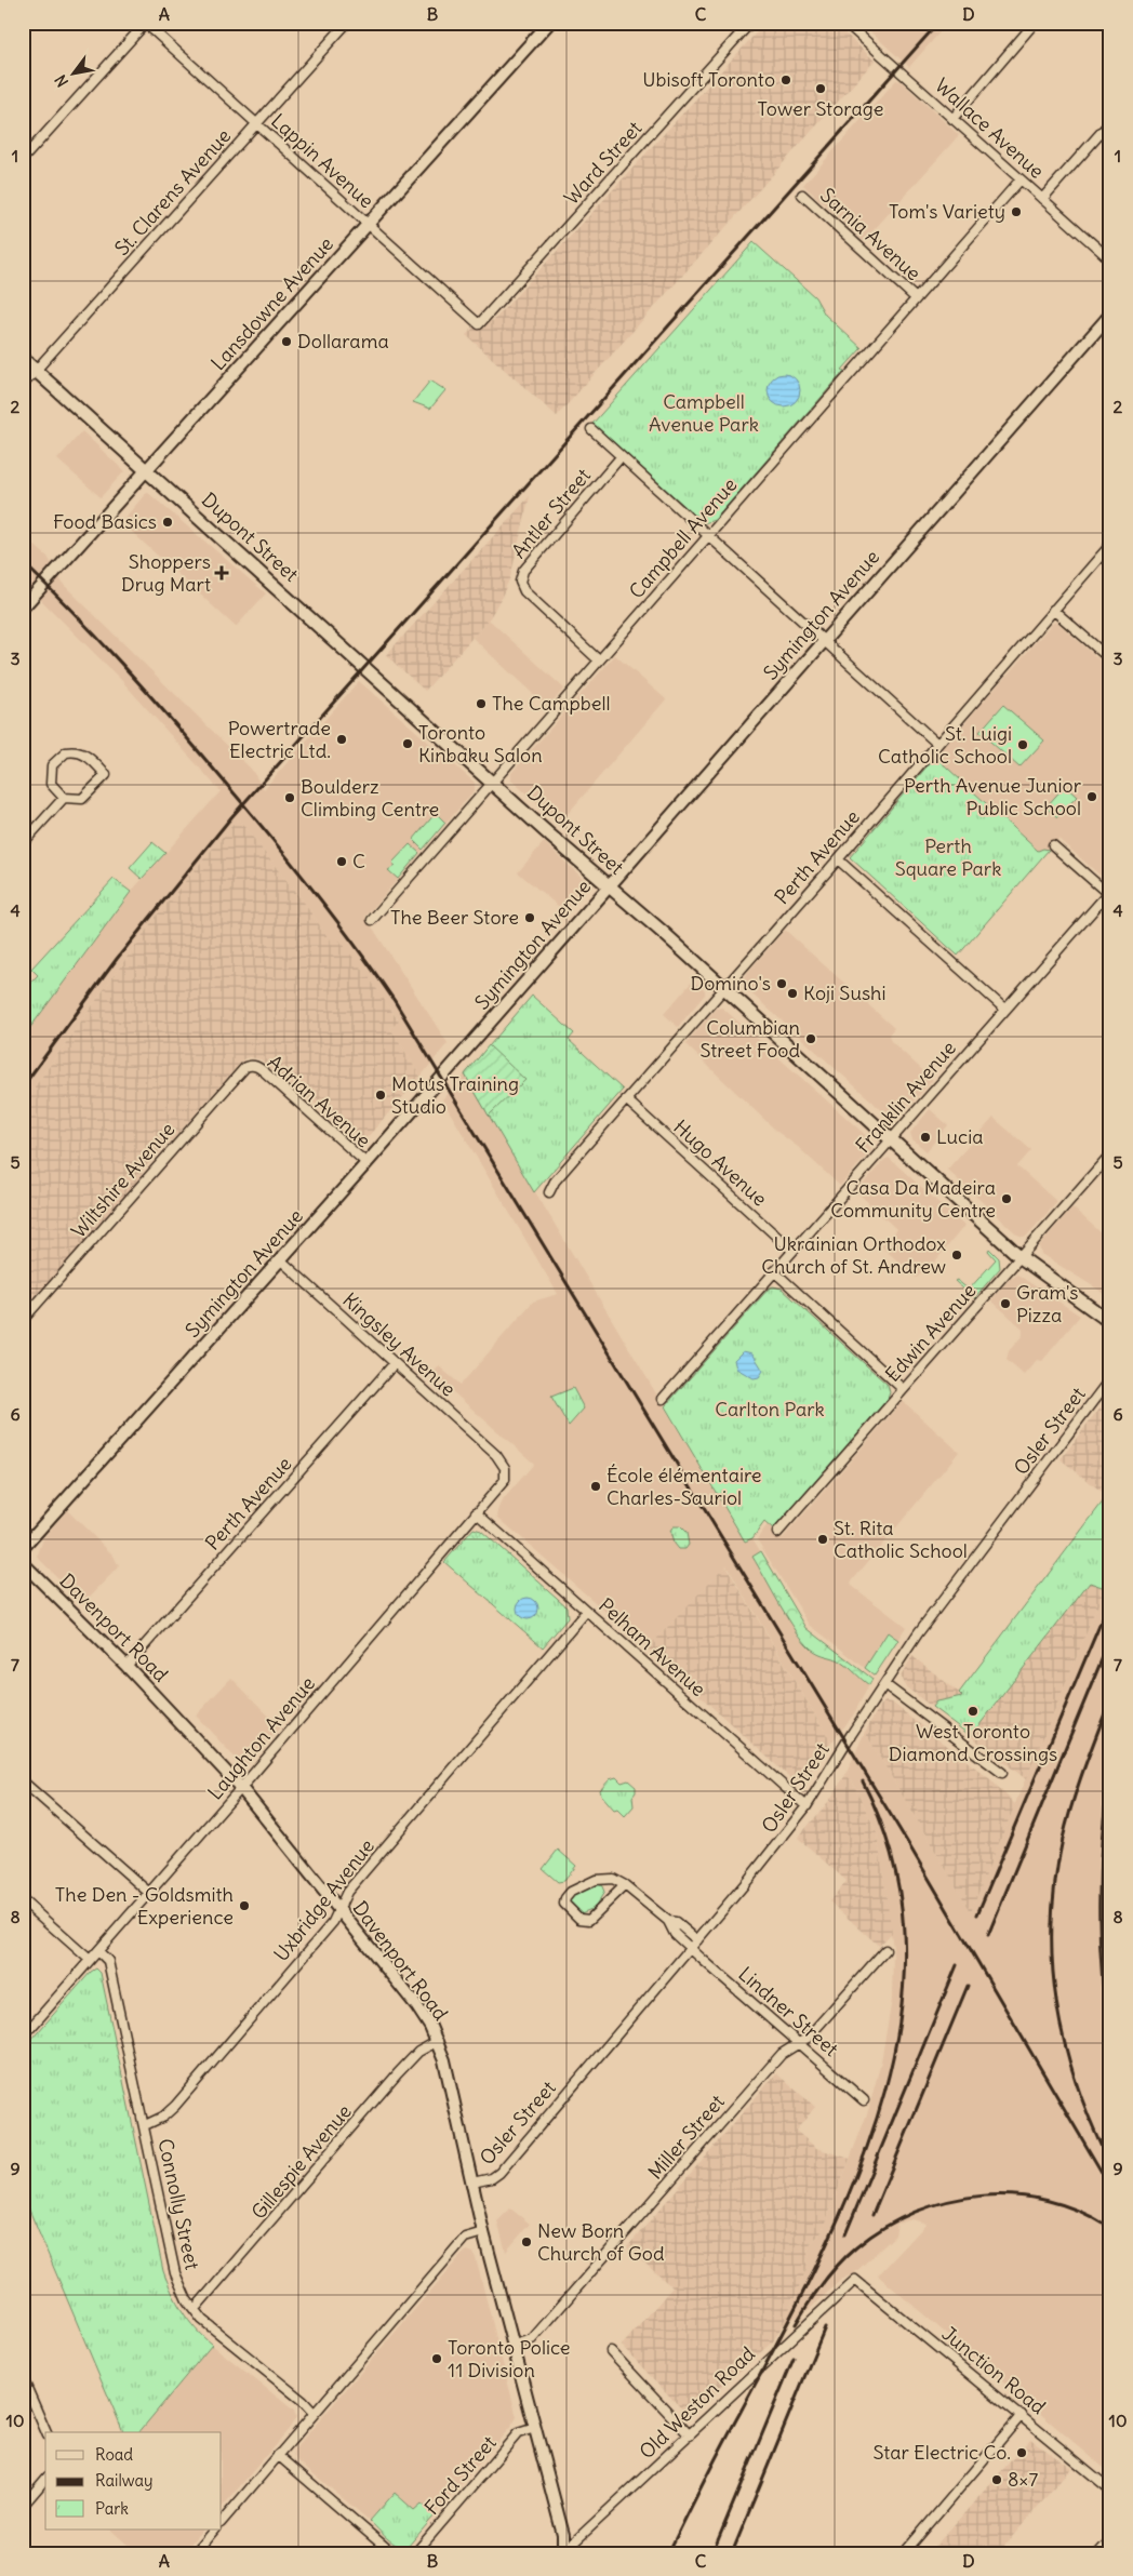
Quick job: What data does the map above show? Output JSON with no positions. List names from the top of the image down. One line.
{"streets":{"main road":["Dupont Street"],"street":["Wallace Avenue","Lappin Avenue","Ward Street","St. Clarens Avenue","Sarnia Avenue","Lansdowne Avenue","Antler Street","Campbell Avenue","Symington Avenue","Perth Avenue","Franklin Avenue","Adrian Avenue","Hugo Avenue","Wiltshire Avenue","Edwin Avenue","Kingsley Avenue","Osler Street","Davenport Road","Pelham Avenue","Laughton Avenue","Uxbridge Avenue","Lindner Street","Miller Street","Gillespie Avenue","Connolly Street","Junction Road","Old Weston Road","Ford Street"]},"crossings":[["Wallace Avenue","Campbell Avenue"],["Lappin Avenue","Ward Street"],["Lappin Avenue","St. Clarens Avenue"],["Lappin Avenue","Lansdowne Avenue"],["St. Clarens Avenue","Dupont Street"],["Sarnia Avenue","Campbell Avenue"],["Lansdowne Avenue","Dupont Street"],["Antler Street","Campbell Avenue"],["Dupont Street","Campbell Avenue"],["Dupont Street","Symington Avenue"],["Dupont Street","Perth Avenue"],["Dupont Street","Franklin Avenue"],["Dupont Street","Edwin Avenue"],["Symington Avenue","Adrian Avenue"],["Symington Avenue","Kingsley Avenue"],["Perth Avenue","Hugo Avenue"],["Perth Avenue","Kingsley Avenue"],["Perth Avenue","Davenport Road"],["Franklin Avenue","Hugo Avenue"],["Adrian Avenue","Wiltshire Avenue"],["Kingsley Avenue","Laughton Avenue"],["Osler Street","Davenport Road"],["Osler Street","Pelham Avenue"],["Osler Street","Lindner Street"],["Davenport Road","Laughton Avenue"],["Davenport Road","Uxbridge Avenue"],["Davenport Road","Miller Street"],["Davenport Road","Gillespie Avenue"],["Davenport Road","Old Weston Road"],["Davenport Road","Ford Street"],["Pelham Avenue","Laughton Avenue"],["Pelham Avenue","Uxbridge Avenue"],["Laughton Avenue","Connolly Street"],["Uxbridge Avenue","Connolly Street"],["Lindner Street","Miller Street"],["Gillespie Avenue","Connolly Street"],["Junction Road","Old Weston Road"]],"parks":["Campbell Avenue Park","Perth Square Park","Carlton Park"],"places":{"other":["Ubisoft Toronto","Tower Storage","Tom's Variety","Dollarama","Food Basics","The Campbell","Powertrade Electric Ltd.","Toronto Kinbaku Salon","St. Luigi Catholic School","Perth Avenue Junior Public School","Boulderz Climbing Centre","C","The Beer Store","Domino's","Koji Sushi","Columbian Street Food","Motus Training Studio","Lucia","Casa Da Madeira Community Centre","Ukrainian Orthodox Church of St. Andrew","Gram's Pizza","École élémentaire Charles-Sauriol","St. Rita Catholic School","West Toronto Diamond Crossings","The Den - Goldsmith Experience","New Born Church of God","Toronto Police 11 Division","Star Electric Co.","8×7"],"health":["Shoppers Drug Mart"]},"legend":["Road","Railway","Park"],"north":"bottom left","grid":{"columns":["A","B","C","D"],"rows":["1","2","3","4","5","6","7","8","9","10"]}}
